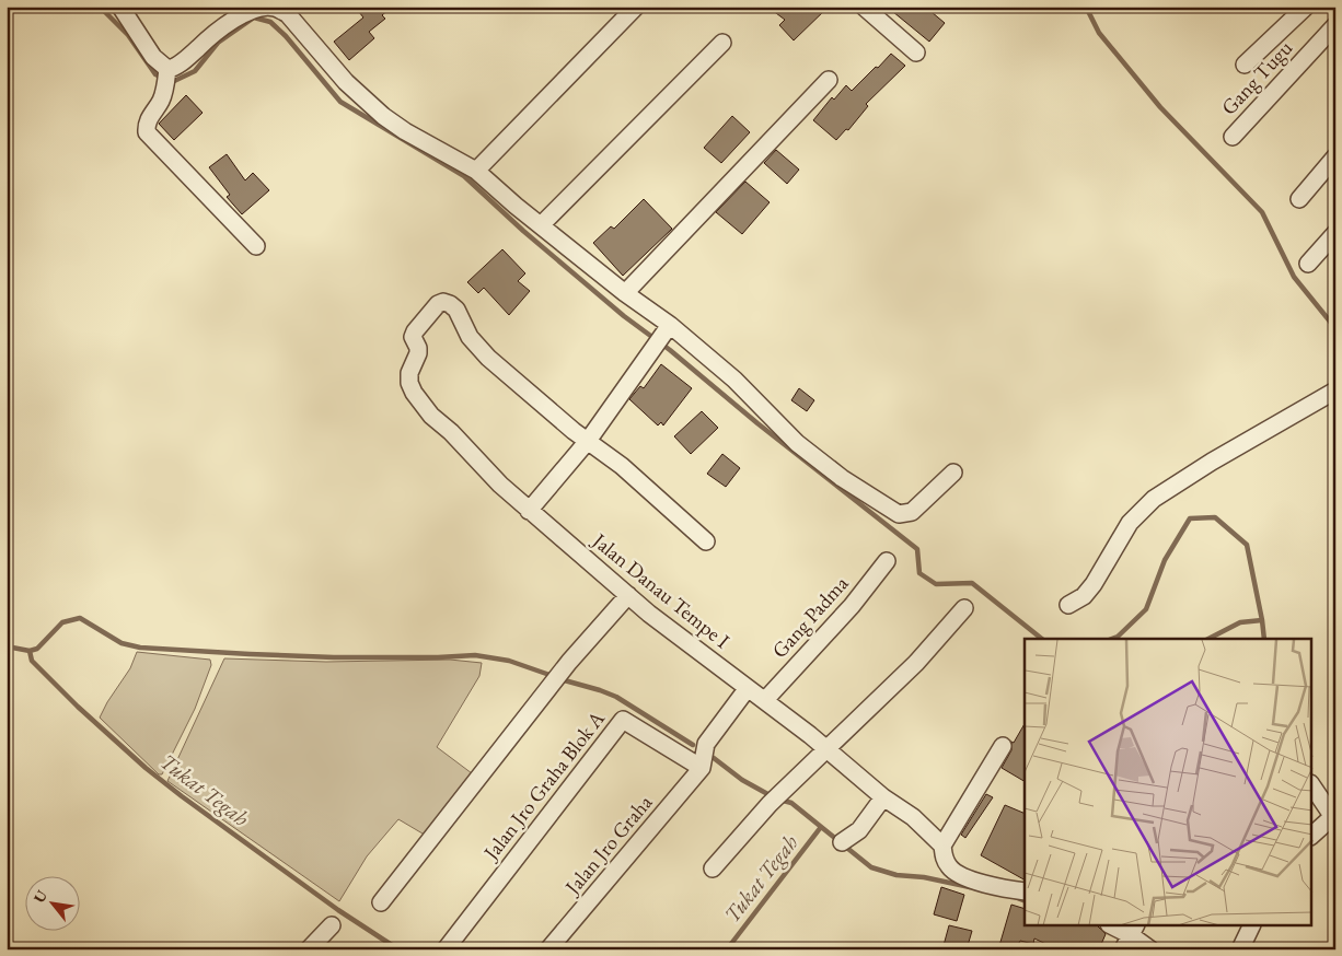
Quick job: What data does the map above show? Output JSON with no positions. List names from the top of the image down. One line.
{"streets":{"street":["Gang Tugu","Jalan Danau Tempe I","Gang Padma","Jalan Jro Graha Blok A","Jalan Jro Graha"]},"crossings":[["Jalan Danau Tempe I","Gang Padma"],["Jalan Jro Graha Blok A","Jalan Jro Graha"]],"water":["Tukat Tegah"],"north":"top left"}
